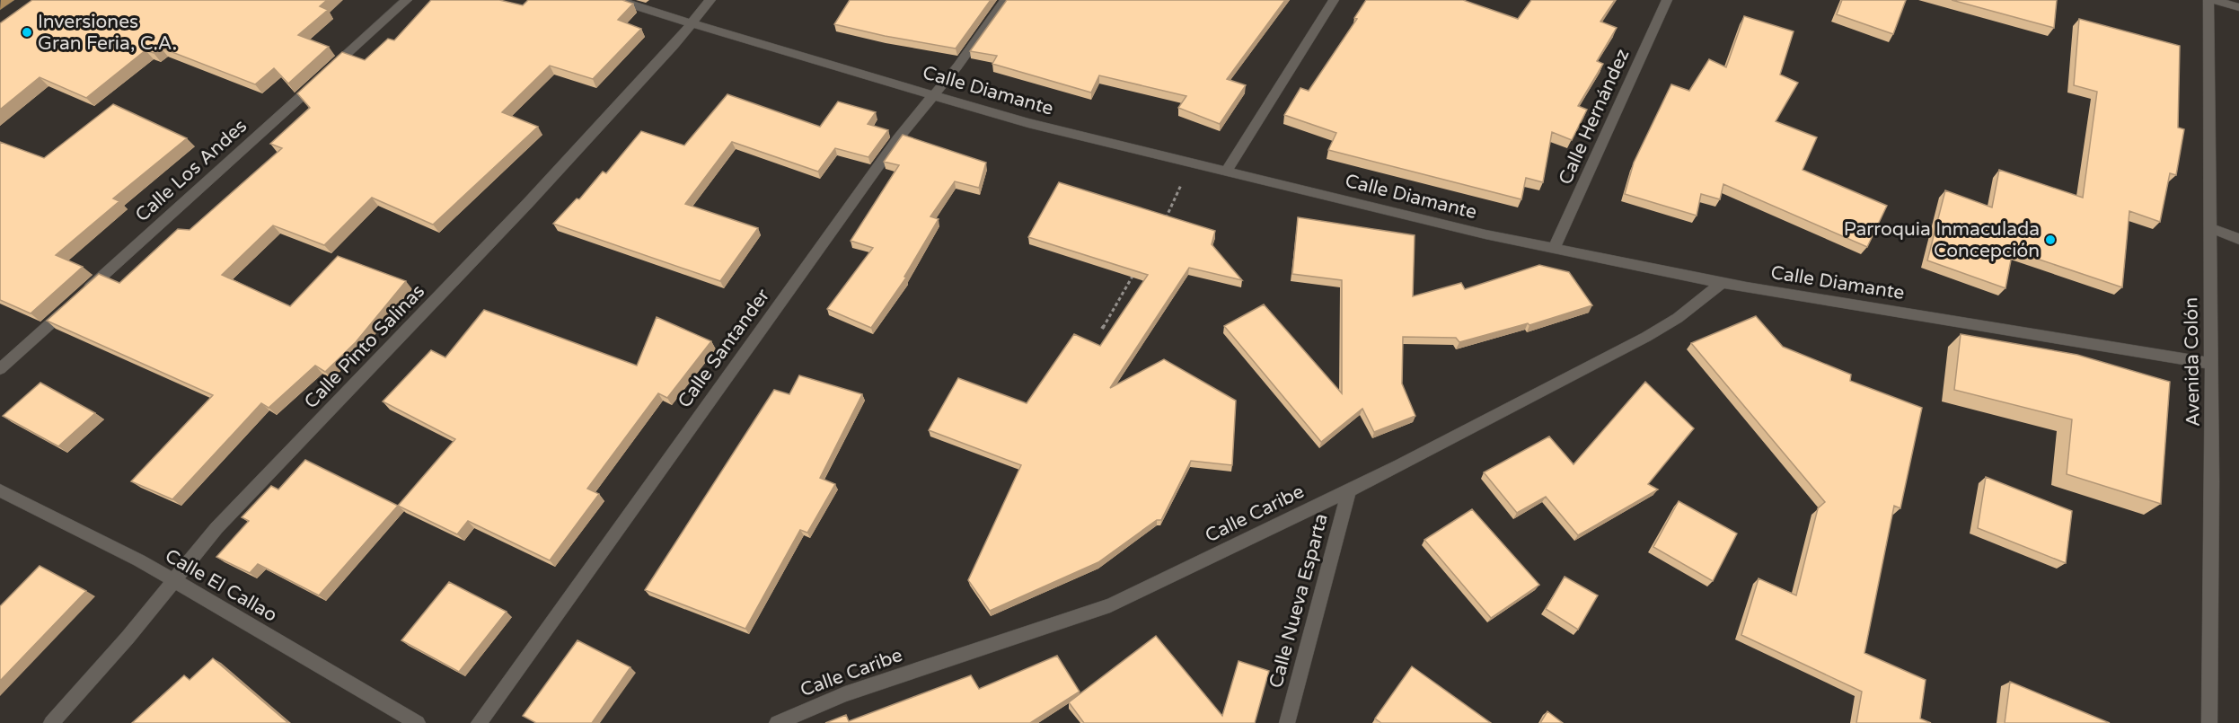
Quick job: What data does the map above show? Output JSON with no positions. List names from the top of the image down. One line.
{"streets":{"street":["Calle Diamante","Calle Hernández","Calle Los Andes","Calle Pinto Salinas","Calle Santander","Avenida Colón","Calle Caribe","Calle El Callao","Calle Nueva Esparta"]},"crossings":[["Calle Diamante","Calle Hernández"],["Calle Diamante","Calle Pinto Salinas"],["Calle Diamante","Calle Santander"],["Calle Diamante","Avenida Colón"],["Calle Diamante","Calle Caribe"],["Calle Pinto Salinas","Calle El Callao"],["Calle Caribe","Calle Nueva Esparta"]],"places":["Inversiones Gran Feria, C.A.","Parroquia Inmaculada Concepción"]}
